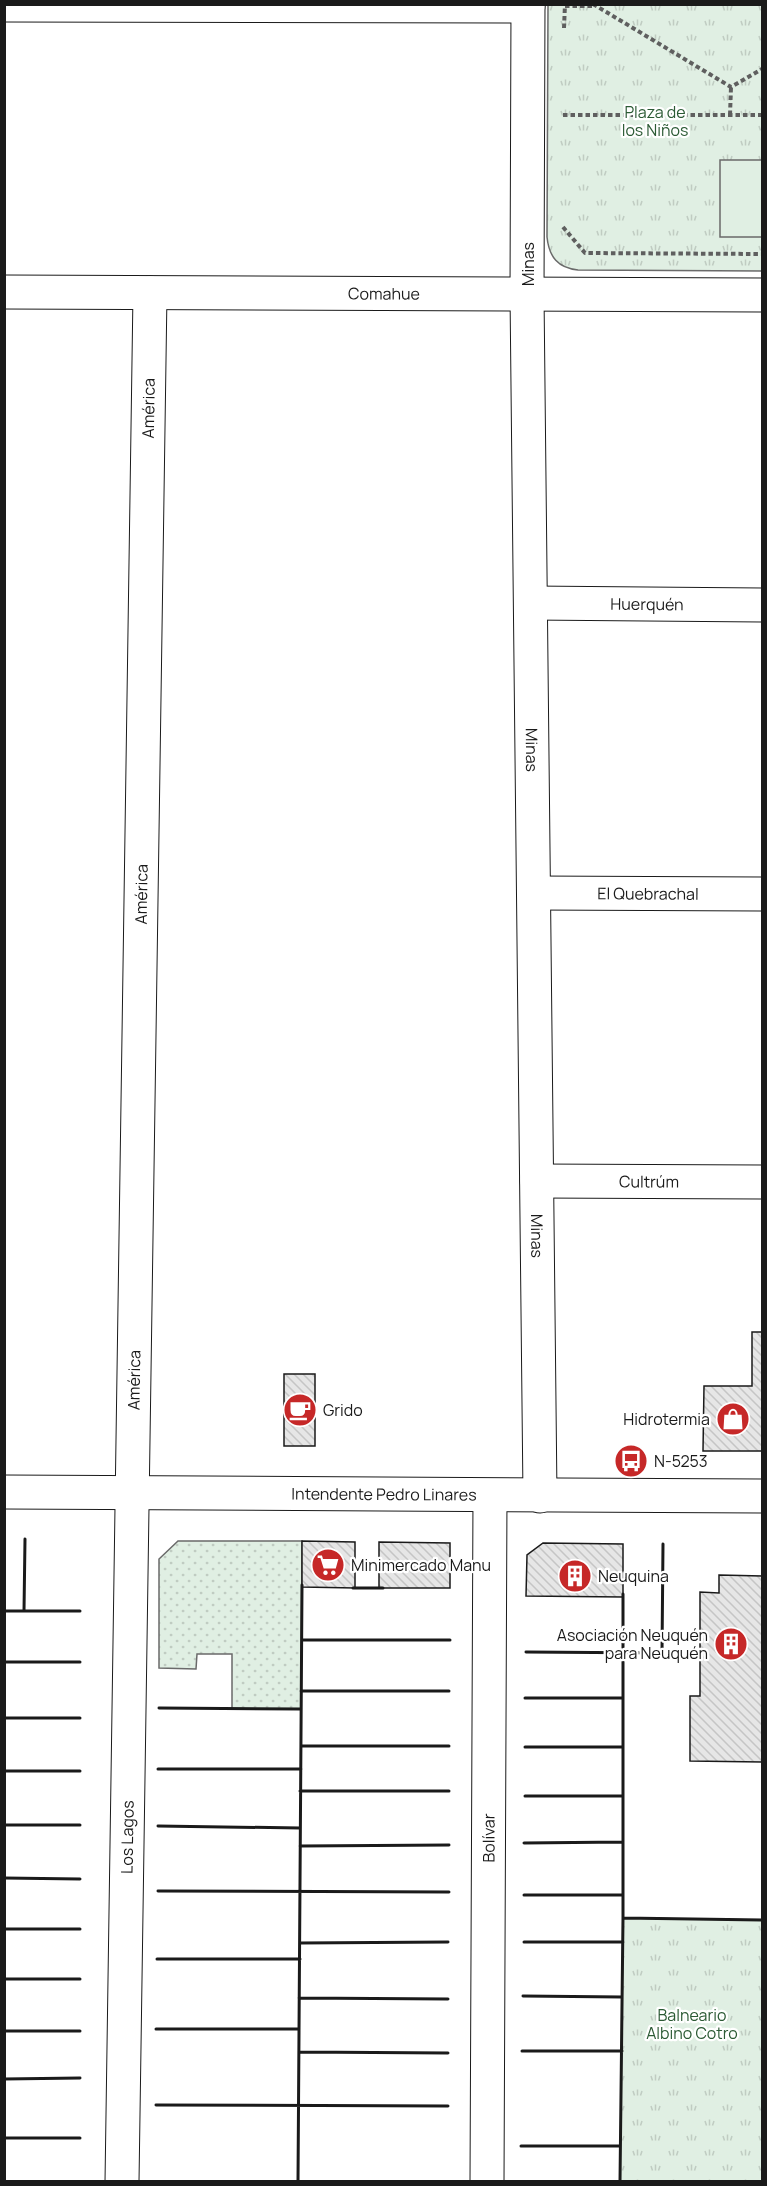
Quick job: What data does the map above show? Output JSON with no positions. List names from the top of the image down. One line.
{"streets":{"street":["Minas","Comahue","América","Huerquén","El Quebrachal","Cultrúm","Intendente Pedro Linares","Los Lagos","Bolívar"]},"crossings":[["Minas","Comahue"],["Minas","Huerquén"],["Minas","El Quebrachal"],["Minas","Cultrúm"],["Minas","Intendente Pedro Linares"],["Comahue","América"],["América","Intendente Pedro Linares"],["América","Los Lagos"],["Intendente Pedro Linares","Los Lagos"],["Intendente Pedro Linares","Bolívar"]],"parks":["Plaza de los Niños","Balneario Albino Cotro"],"places":{"cafe":["Grido"],"shop":["Hidrotermia"],"bus stop":["N-5253"],"supermarket":["Minimercado Manu"],"building":["Neuquina","Asociación Neuquén para Neuquén"]}}
